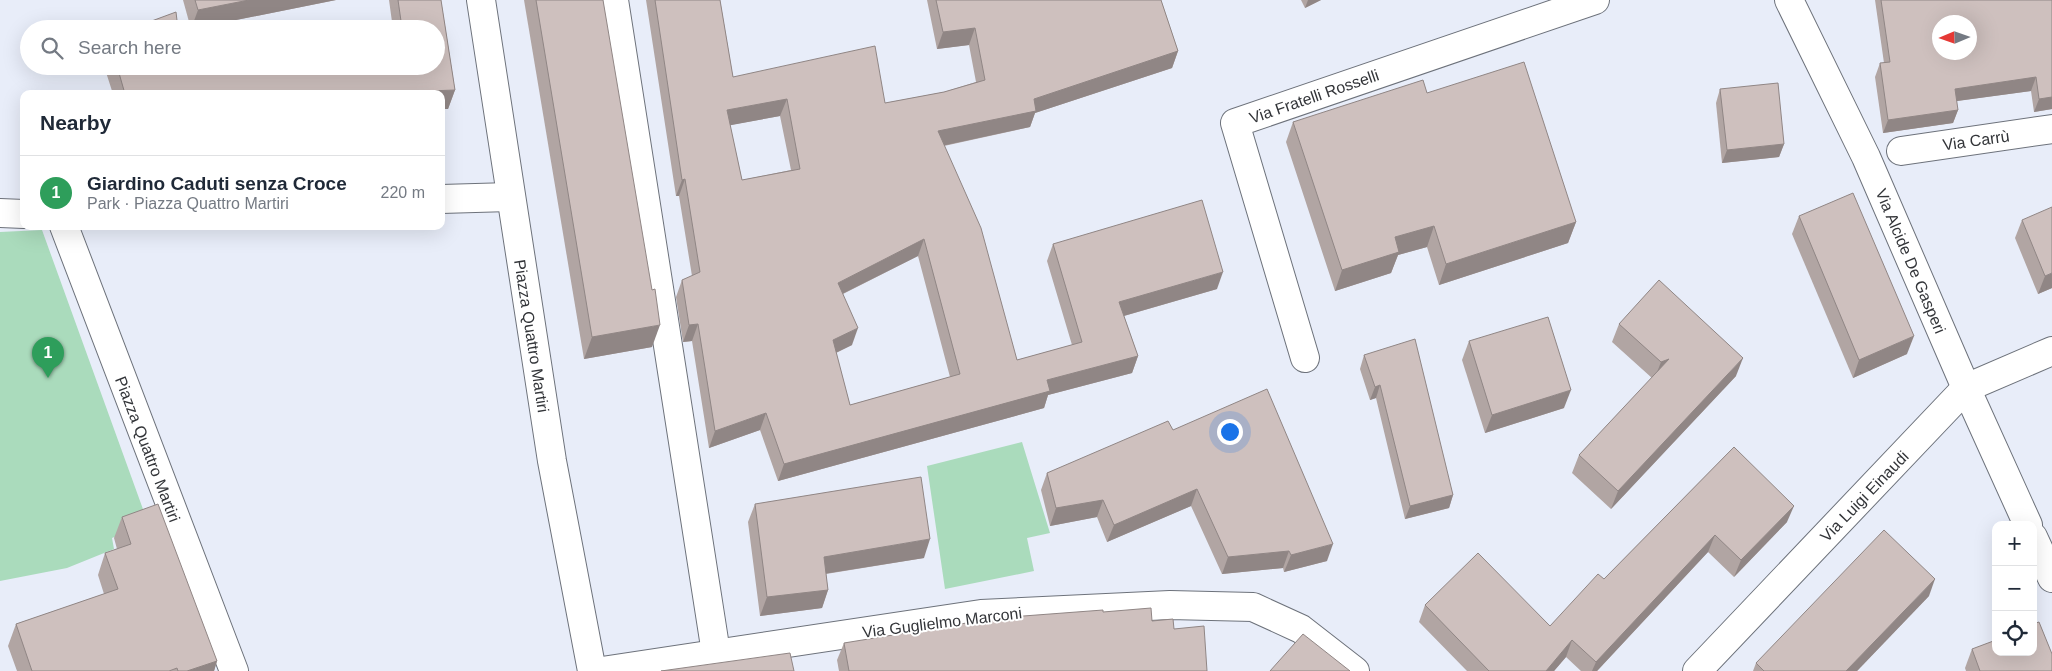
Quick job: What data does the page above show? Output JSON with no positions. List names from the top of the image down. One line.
{"streets":{"street":["Via Fratelli Rosselli","Via Carrù","Via Alcide De Gasperi","Piazza Quattro Martiri","Via Luigi Einaudi","Via Guglielmo Marconi"]},"crossings":[["Via Alcide De Gasperi","Via Luigi Einaudi"]],"north":"left","page":{"search":"Search here","heading":"Nearby","list":[{"mark":"1","name":"Giardino Caduti senza Croce","note":"Park · Piazza Quattro Martiri","value":"220 m"}],"pins":"1","map_buttons":["+","−"]}}
